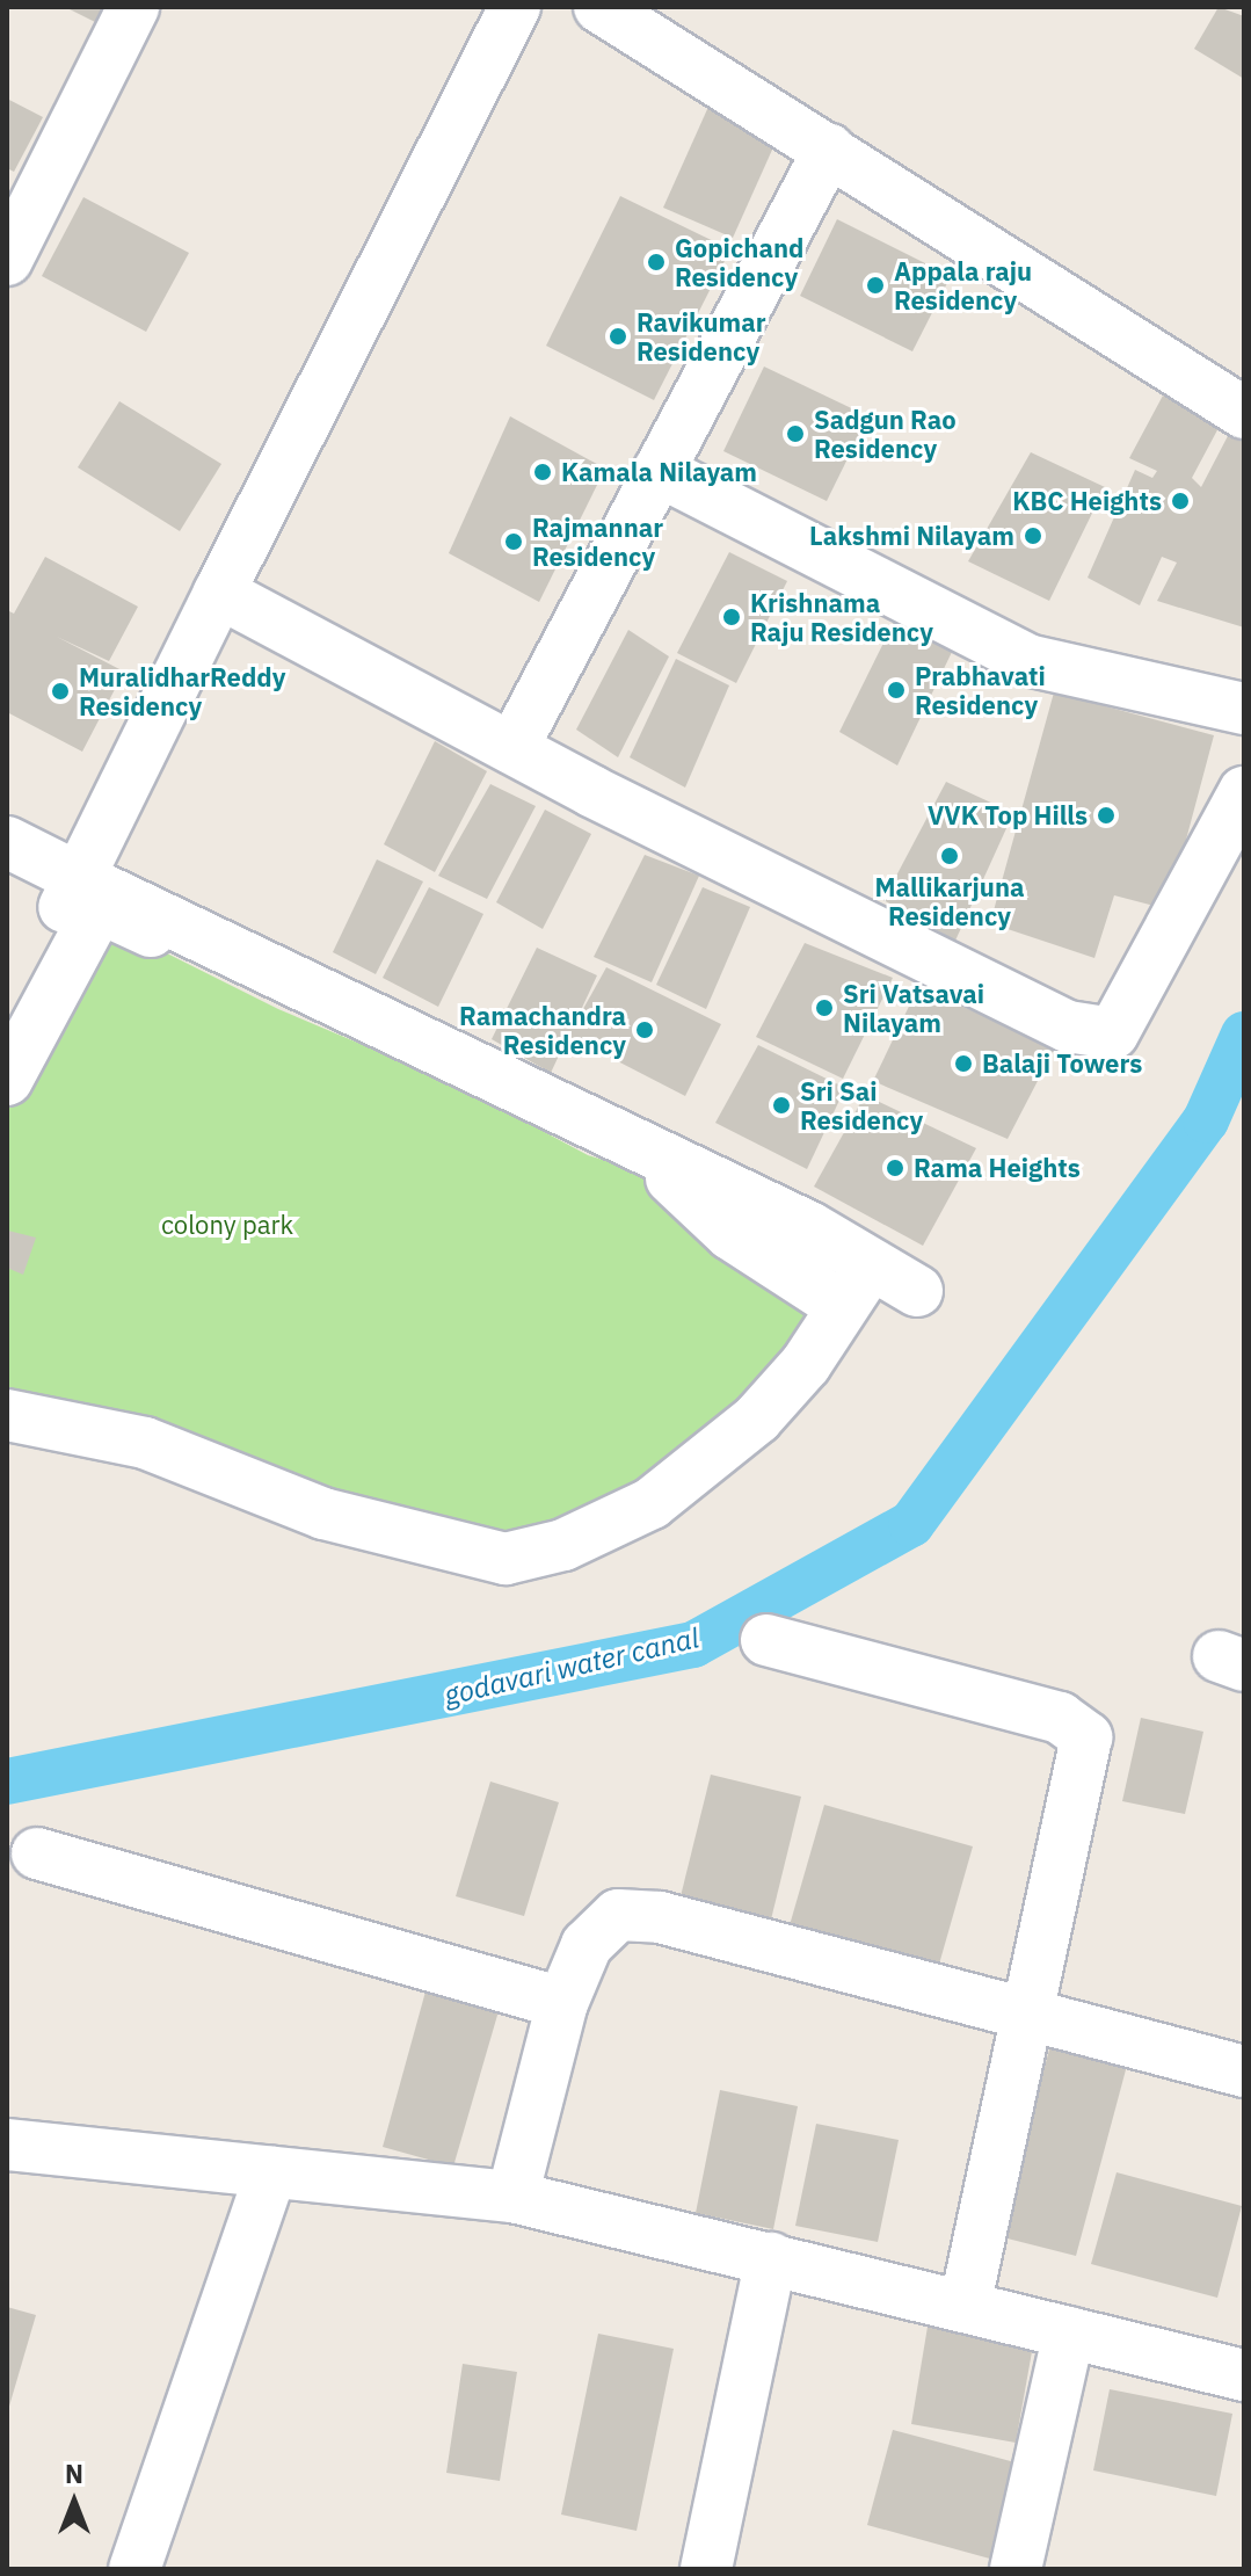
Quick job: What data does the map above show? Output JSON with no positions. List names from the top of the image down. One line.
{"water":["godavari water canal"],"parks":["colony park"],"places":["Gopichand Residency","Appala raju Residency","Ravikumar Residency","Sadgun Rao Residency","Kamala Nilayam","KBC Heights","Lakshmi Nilayam","Rajmannar Residency","Krishnama Raju Residency","Prabhavati Residency","MuralidharReddy Residency","VVK Top Hills","Mallikarjuna Residency","Sri Vatsavai Nilayam","Ramachandra Residency","Balaji Towers","Sri Sai Residency","Rama Heights"],"north":"top"}
